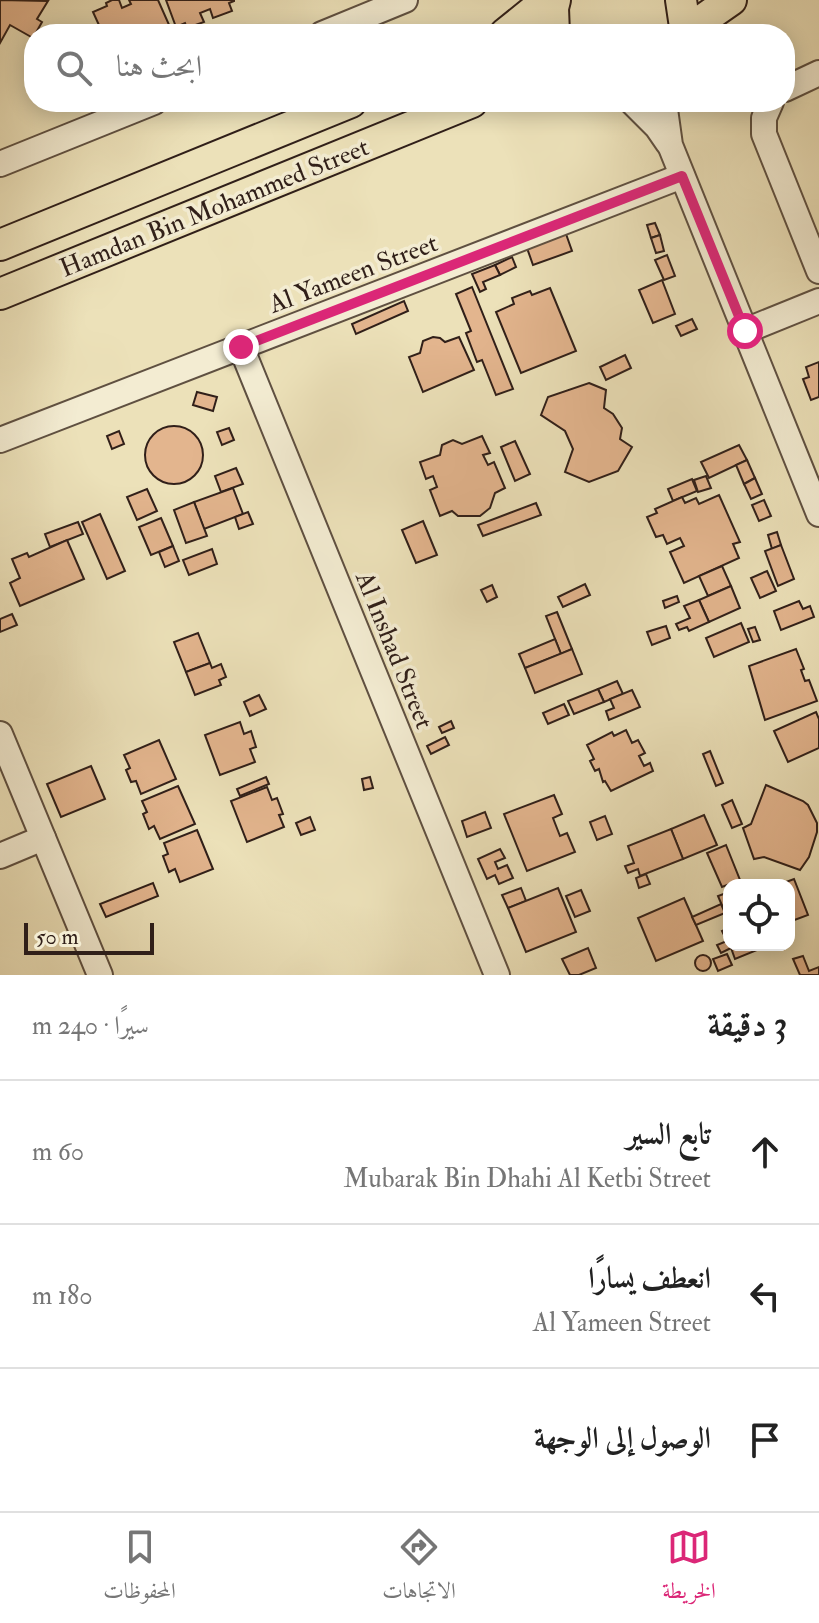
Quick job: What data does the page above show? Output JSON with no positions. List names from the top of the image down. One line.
{"streets":{"main road":["Hamdan Bin Mohammed Street"],"street":["Al Yameen Street","Al Inshad Street"]},"crossings":[["Al Yameen Street","Al Inshad Street"]],"scale_bar":"50 m","page":{"search":"ابحث هنا","scale":"50 m","heading":["3 دقيقة","سيرًا · 240 m"],"list":[["تابع السير","Mubarak Bin Dhahi Al Ketbi Street","60 m"],["انعطف يسارًا","Al Yameen Street","180 m"],"الوصول إلى الوجهة"],"nav":["الخريطة","الاتجاهات","المحفوظات"]}}
